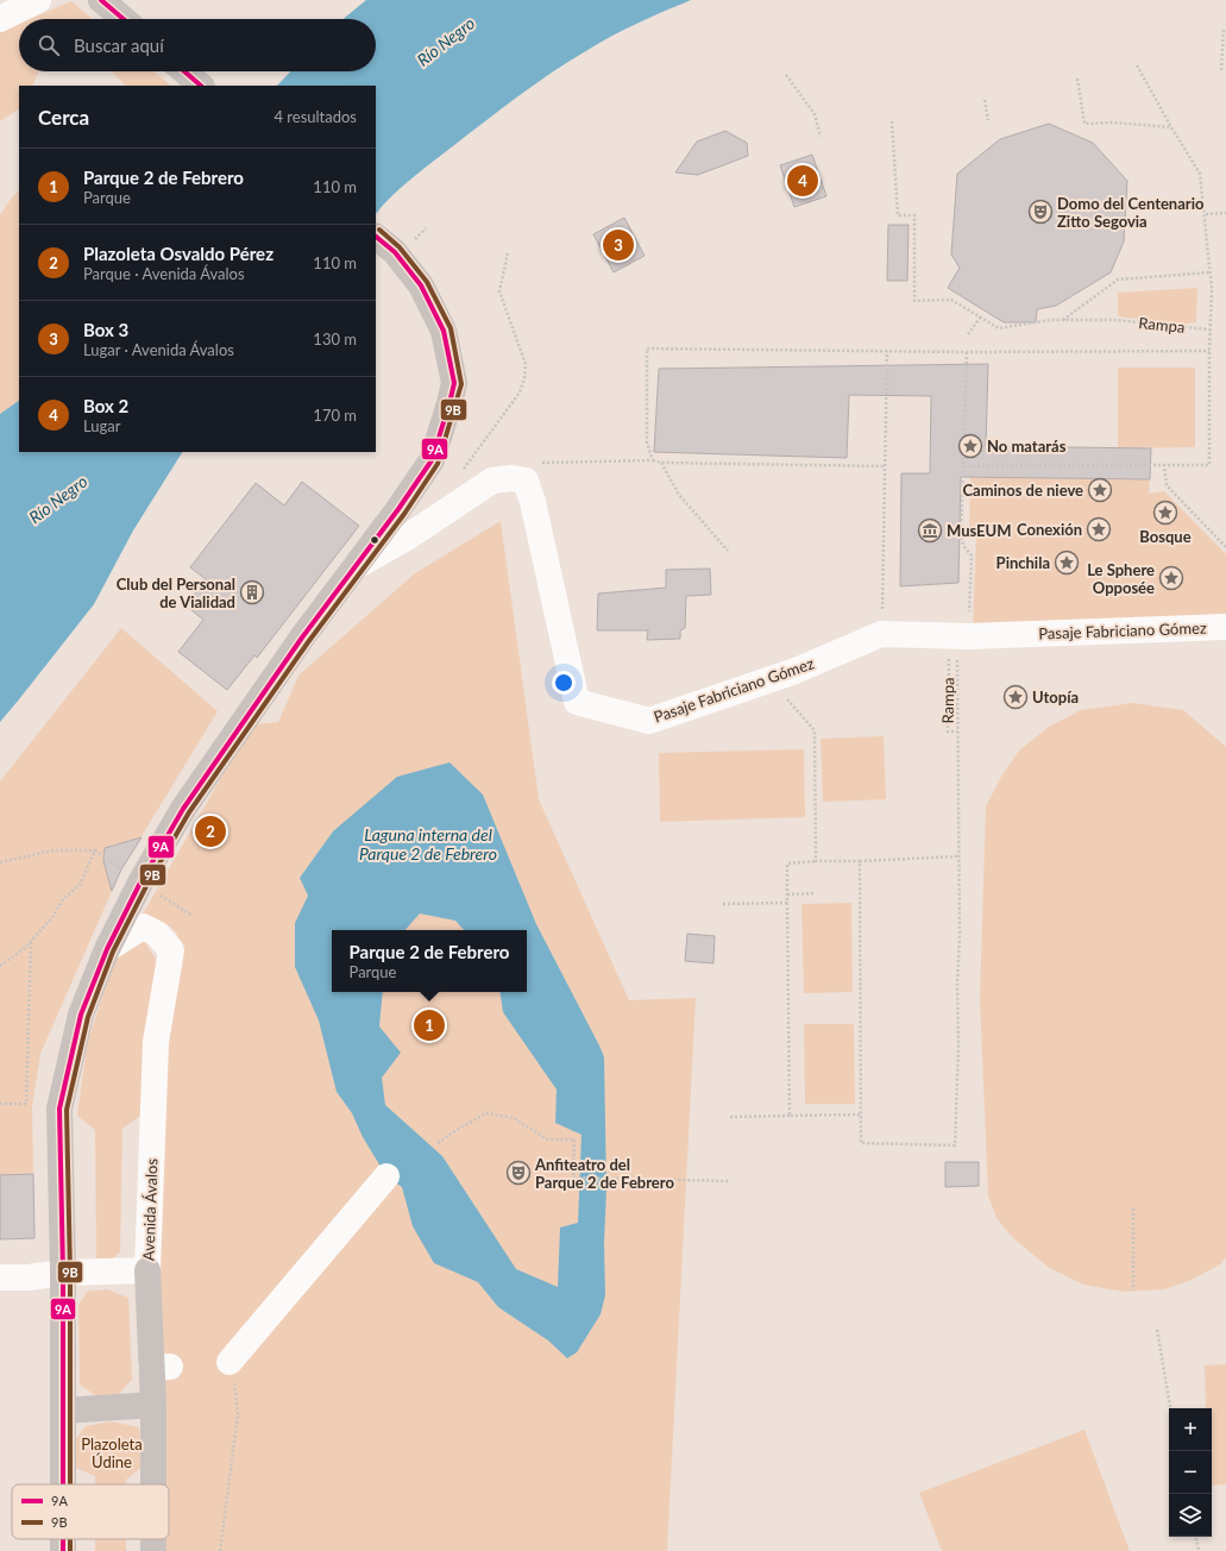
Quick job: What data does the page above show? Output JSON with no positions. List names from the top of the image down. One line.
{"streets":{"main road":["Avenida Ávalos"],"street":["Pasaje Fabriciano Gómez"],"path":["Rampa"]},"water":["Río Negro","Laguna interna del Parque 2 de Febrero"],"parks":["Plazoleta Údine"],"places":{"theatre":["Domo del Centenario Zitto Segovia","Anfiteatro del Parque 2 de Febrero"],"place":["No matarás","Caminos de nieve","Bosque","Conexión","Pinchila","Le Sphere Opposée","Utopía"],"museum":["MusEUM"],"building":["Club del Personal de Vialidad"]},"lines":["transit line 9A","transit line 9B"],"legend":["9A","9B"],"page":{"search":"Buscar aquí","heading":["Cerca","4 resultados"],"list":[{"mark":"1","name":"Parque 2 de Febrero","note":"Parque","value":"110 m"},{"mark":"2","name":"Plazoleta Osvaldo Pérez","note":"Parque · Avenida Ávalos","value":"110 m"},{"mark":"3","name":"Box 3","note":"Lugar · Avenida Ávalos","value":"130 m"},{"mark":"4","name":"Box 2","note":"Lugar","value":"170 m"}],"pins":["4","3","2","1"],"popup":["Parque 2 de Febrero","Parque"],"map_buttons":["+","−"]}}
